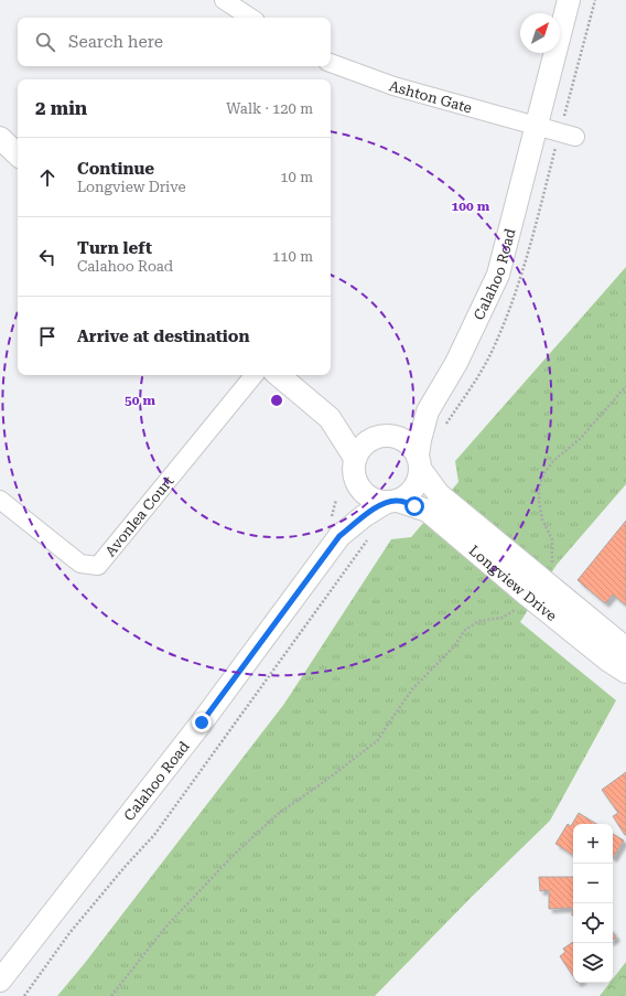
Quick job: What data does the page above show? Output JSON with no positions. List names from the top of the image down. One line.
{"streets":{"street":["Ashton Gate","Calahoo Road","Avonlea Court","Longview Drive"]},"crossings":[["Ashton Gate","Calahoo Road"],["Calahoo Road","Longview Drive"]],"north":"top right","page":{"search":"Search here","heading":["2 min","Walk · 120 m"],"list":[["Continue","Longview Drive","10 m"],["Turn left","Calahoo Road","110 m"],"Arrive at destination"],"map_buttons":["+","−"]},"rings":["100 m","50 m"]}
